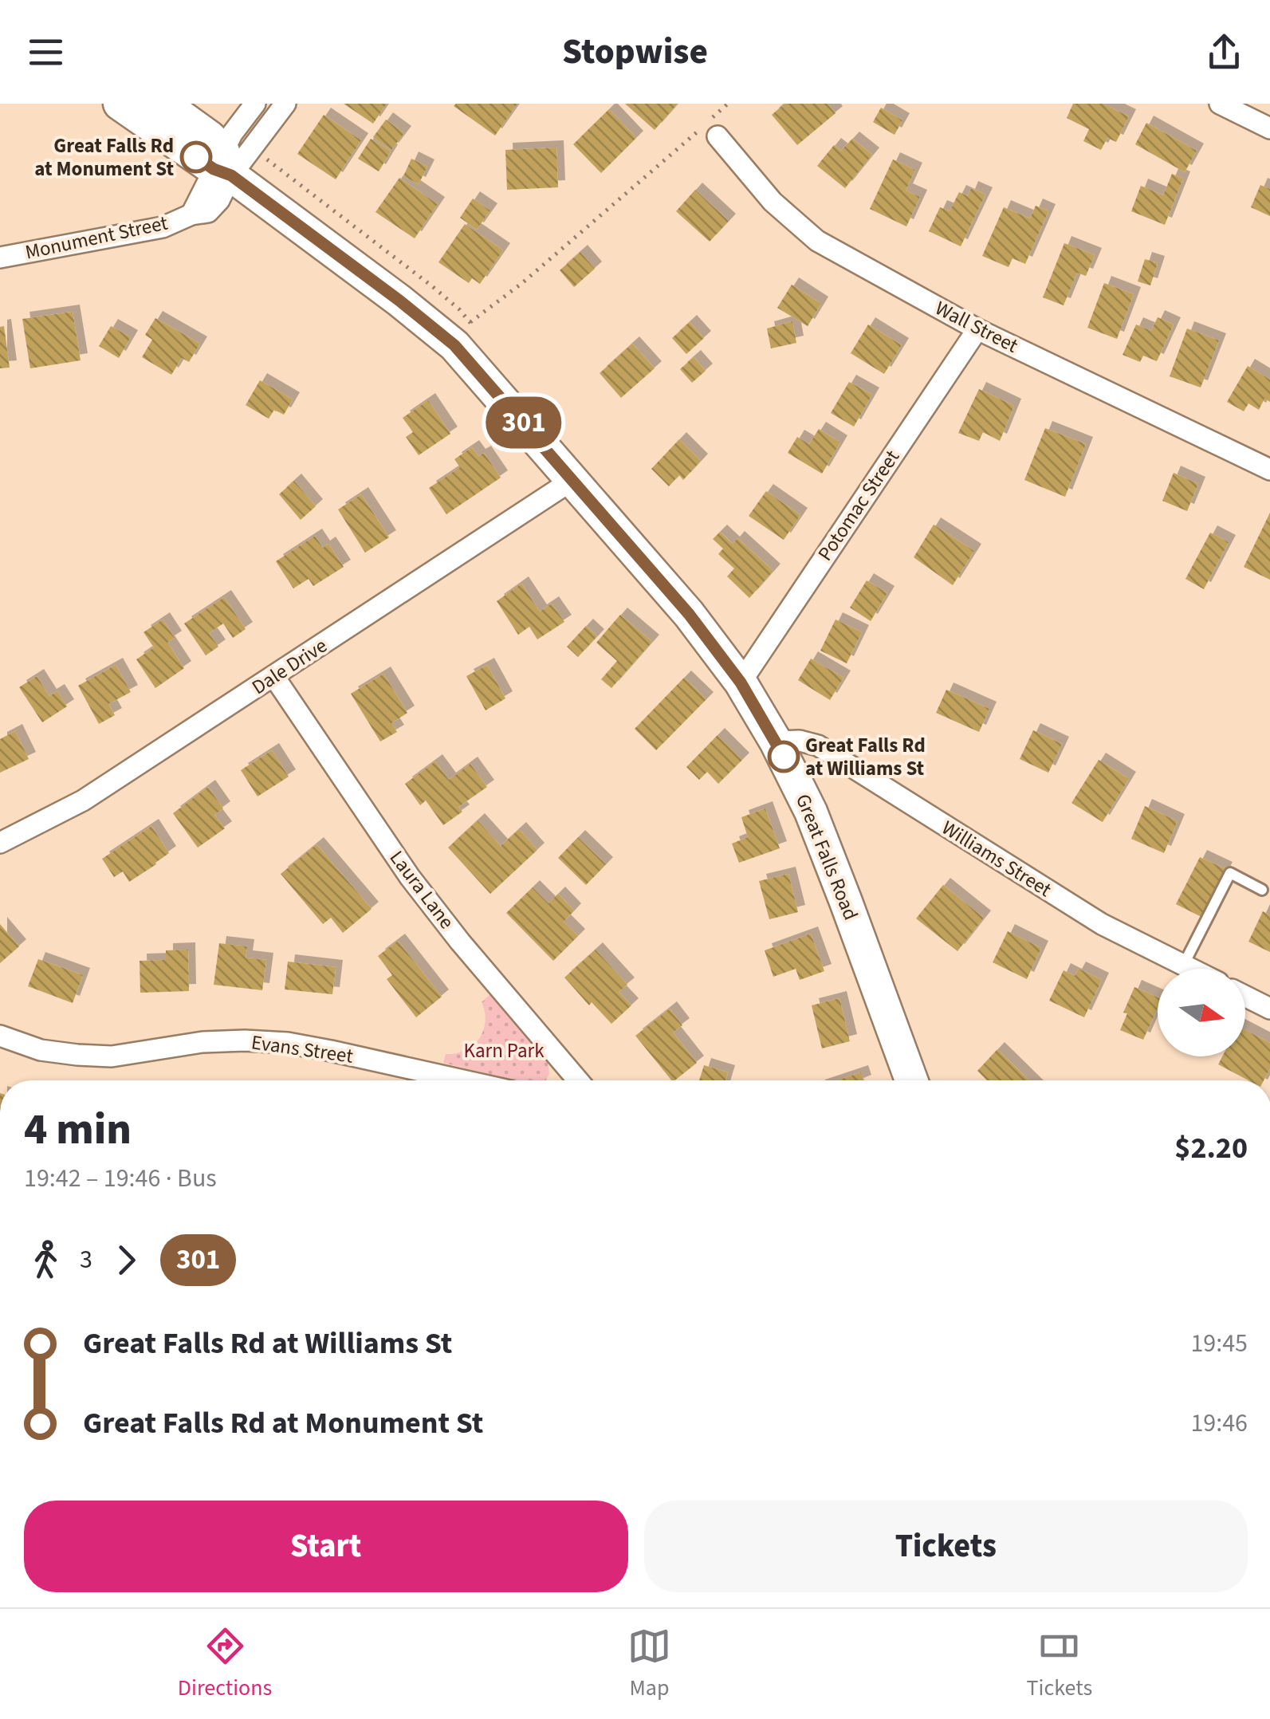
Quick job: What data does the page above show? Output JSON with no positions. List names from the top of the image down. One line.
{"streets":{"main road":["Great Falls Road"],"street":["Monument Street","Wall Street","Potomac Street","Dale Drive","Williams Street","Laura Lane","Evans Street"]},"crossings":[["Monument Street","Great Falls Road"],["Wall Street","Potomac Street"],["Potomac Street","Great Falls Road"],["Dale Drive","Great Falls Road"],["Dale Drive","Laura Lane"],["Great Falls Road","Williams Street"]],"parks":["Karn Park"],"places":["Great Falls Rd at Monument St","Great Falls Rd at Williams St"],"lines":["bus line 301"],"north":"right","page":{"header":"Stopwise","on_map":"301","heading":["4 min","19:42 – 19:46 · Bus","$2.20"],"legs":["3","301"],"list":[{"name":"Great Falls Rd at Williams St","value":"19:45"},{"name":"Great Falls Rd at Monument St","value":"19:46"}],"buttons":["Start","Tickets"],"tabs":["Directions","Map","Tickets"]}}
